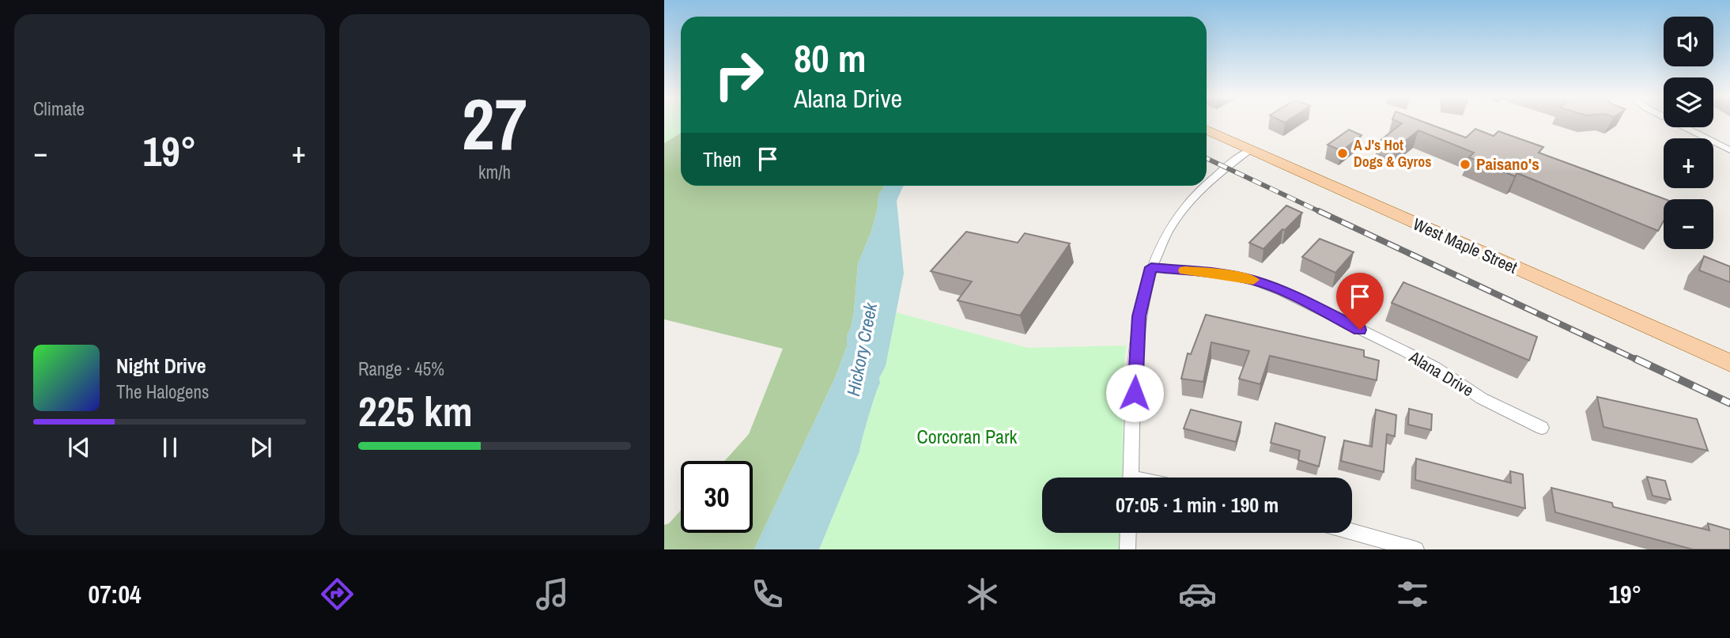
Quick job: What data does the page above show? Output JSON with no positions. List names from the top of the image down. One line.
{"streets":{"main road":["West Maple Street"],"street":["Alana Drive"]},"water":["Hickory Creek"],"parks":["Corcoran Park"],"places":["A J's Hot Dogs & Gyros","Paisano's"],"page":{"tile":["Climate",["27","km/h"],["Range · 45%","225 km"]],"map_buttons":["+","−"],"turn":["80 m","Alana Drive"],"heat":["−","19°","+"],"then":"Then","song":["Night Drive","The Halogens"],"limit":"30","trip":"07:05 · 1 min · 190 m","tabs":["07:04","19°"]}}
